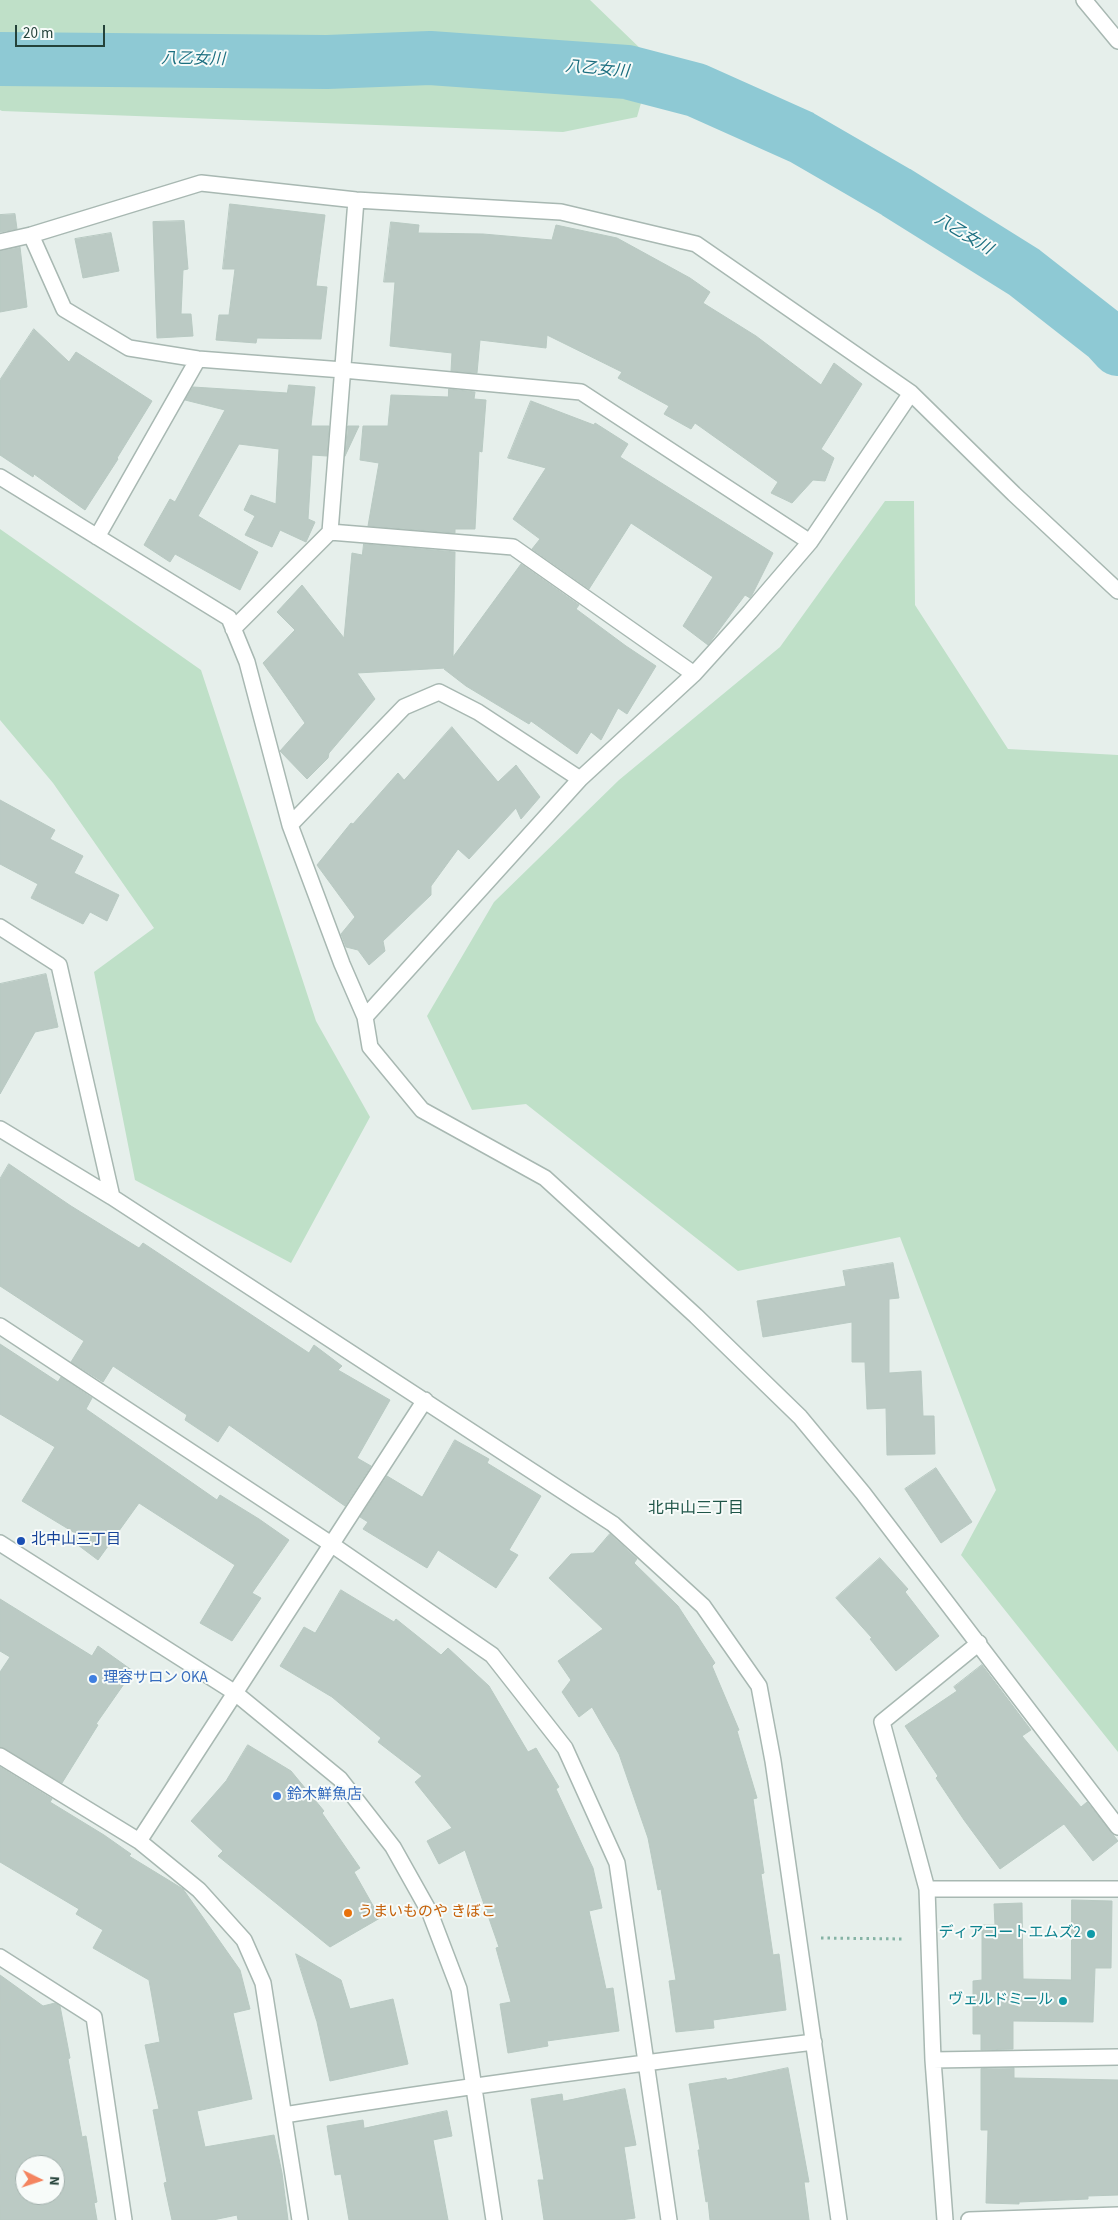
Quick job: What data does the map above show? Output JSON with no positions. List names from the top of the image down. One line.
{"districts":["北中山三丁目"],"water":["八乙女川"],"places":["北中山三丁目","理容サロン OKA","鈴木鮮魚店","うまいものや きぼこ","ディアコートエムズ2","ヴェルドミール"],"scale_bar":"20 m","north":"right"}
